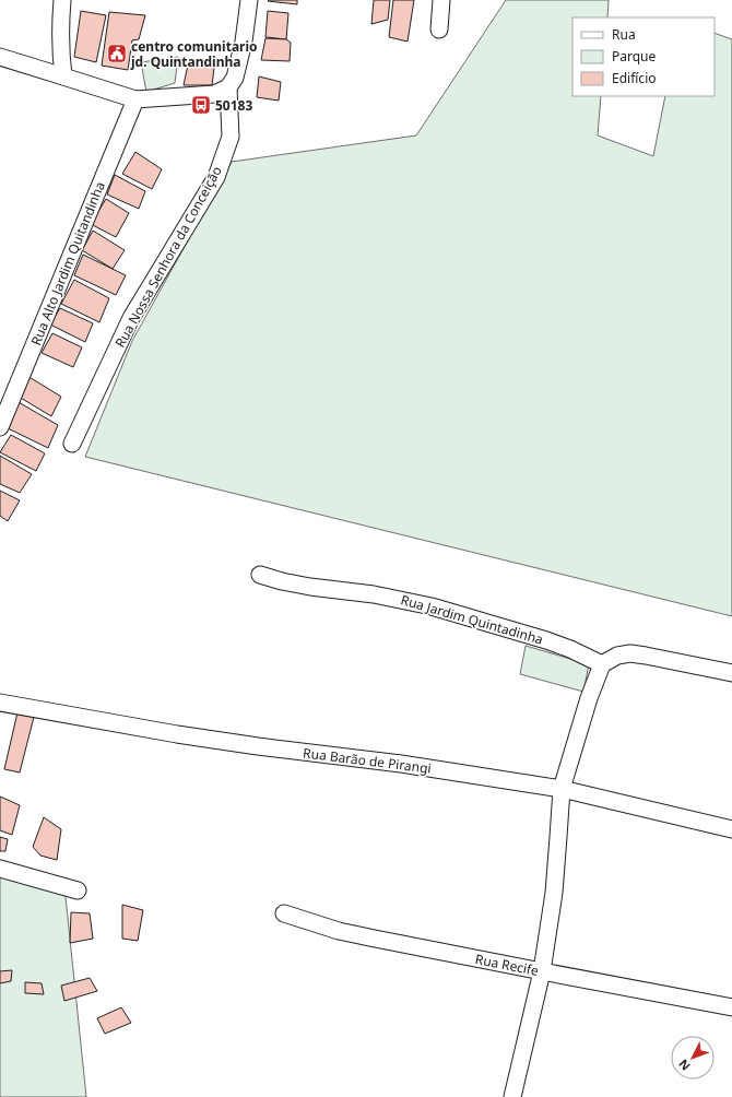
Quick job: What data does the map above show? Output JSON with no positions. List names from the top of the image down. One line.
{"streets":{"street":["Rua Nossa Senhora da Conceição","Rua Alto Jardim Quitandinha","Rua Jardim Quintadinha","Rua Barão de Pirangi","Rua Recife"]},"places":{"public building":["centro comunitario jd. Quintandinha"],"bus stop":["50183"]},"legend":["Rua","Parque","Edifício"],"north":"bottom left"}
